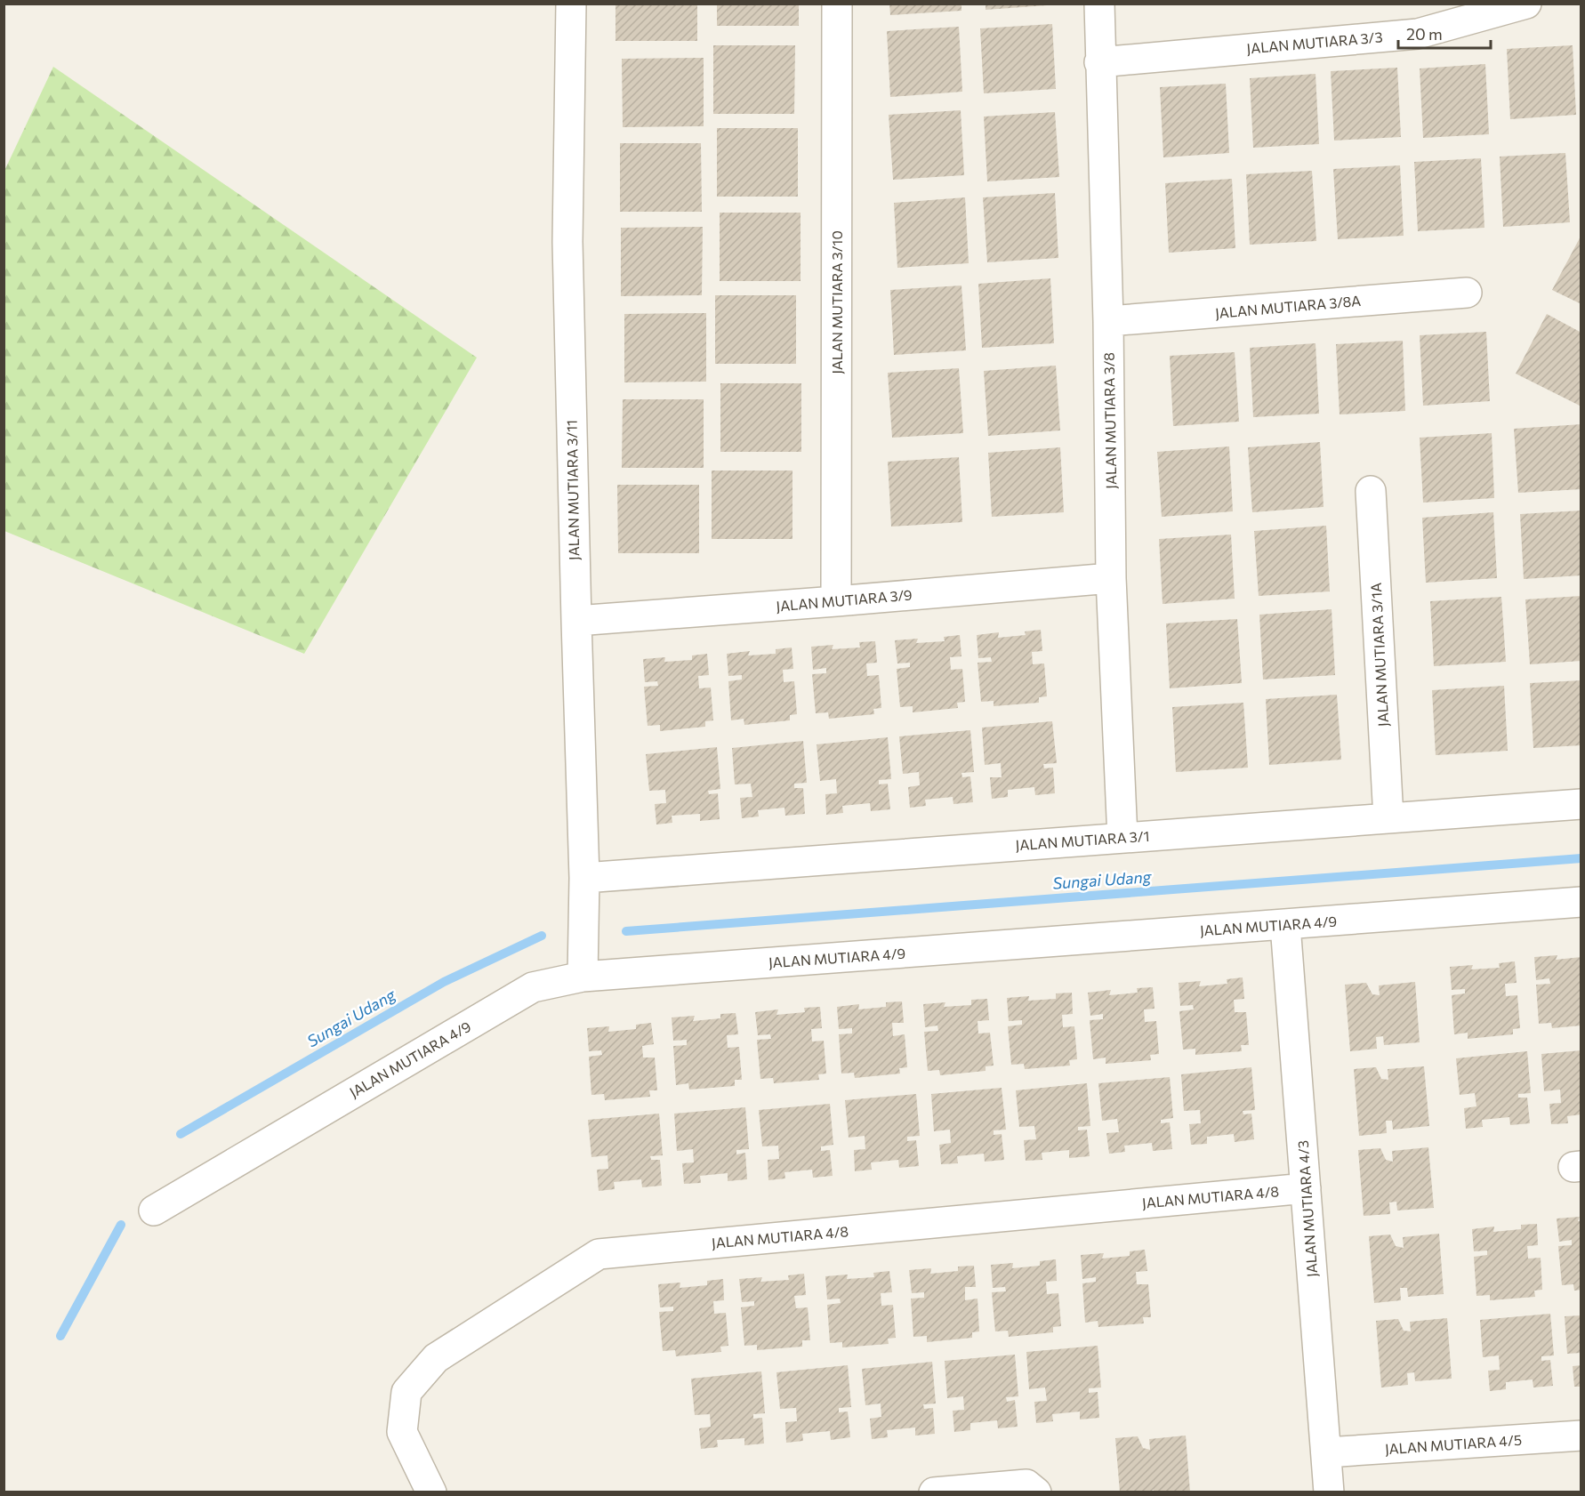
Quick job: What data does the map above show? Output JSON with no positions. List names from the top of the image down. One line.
{"streets":{"street":["JALAN MUTIARA 3/3","JALAN MUTIARA 3/10","JALAN MUTIARA 3/8A","JALAN MUTIARA 3/8","JALAN MUTIARA 3/11","JALAN MUTIARA 3/9","JALAN MUTIARA 3/1A","JALAN MUTIARA 3/1","JALAN MUTIARA 4/9","JALAN MUTIARA 4/8","JALAN MUTIARA 4/3","JALAN MUTIARA 4/5"]},"crossings":[["JALAN MUTIARA 3/3","JALAN MUTIARA 3/8"],["JALAN MUTIARA 3/10","JALAN MUTIARA 3/9"],["JALAN MUTIARA 3/8A","JALAN MUTIARA 3/8"],["JALAN MUTIARA 3/8","JALAN MUTIARA 3/9"],["JALAN MUTIARA 3/8","JALAN MUTIARA 3/1"],["JALAN MUTIARA 3/11","JALAN MUTIARA 3/9"],["JALAN MUTIARA 3/11","JALAN MUTIARA 3/1"],["JALAN MUTIARA 3/11","JALAN MUTIARA 4/9"],["JALAN MUTIARA 3/1A","JALAN MUTIARA 3/1"],["JALAN MUTIARA 4/9","JALAN MUTIARA 4/3"],["JALAN MUTIARA 4/8","JALAN MUTIARA 4/3"],["JALAN MUTIARA 4/3","JALAN MUTIARA 4/5"]],"water":["Sungai Udang"],"scale_bar":"20 m"}
